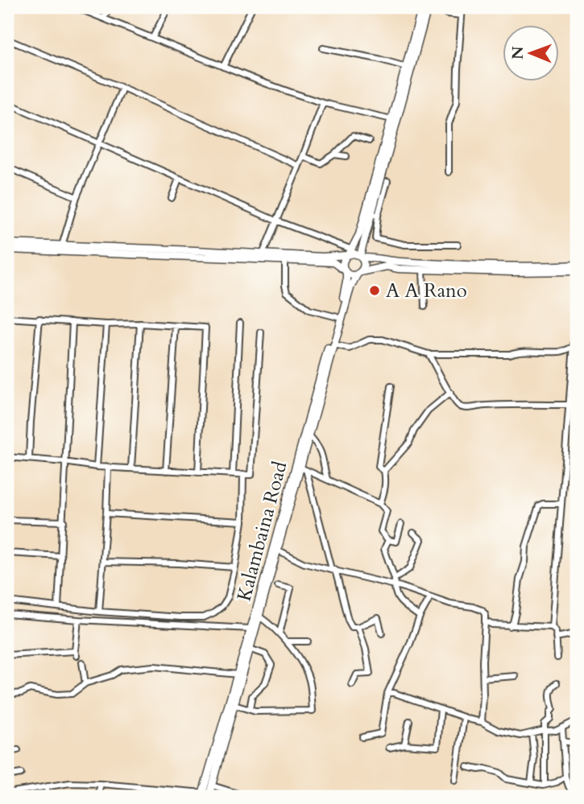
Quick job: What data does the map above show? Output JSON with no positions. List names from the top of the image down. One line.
{"streets":{"main road":["Kalambaina Road"]},"places":["A A Rano"],"north":"left"}
